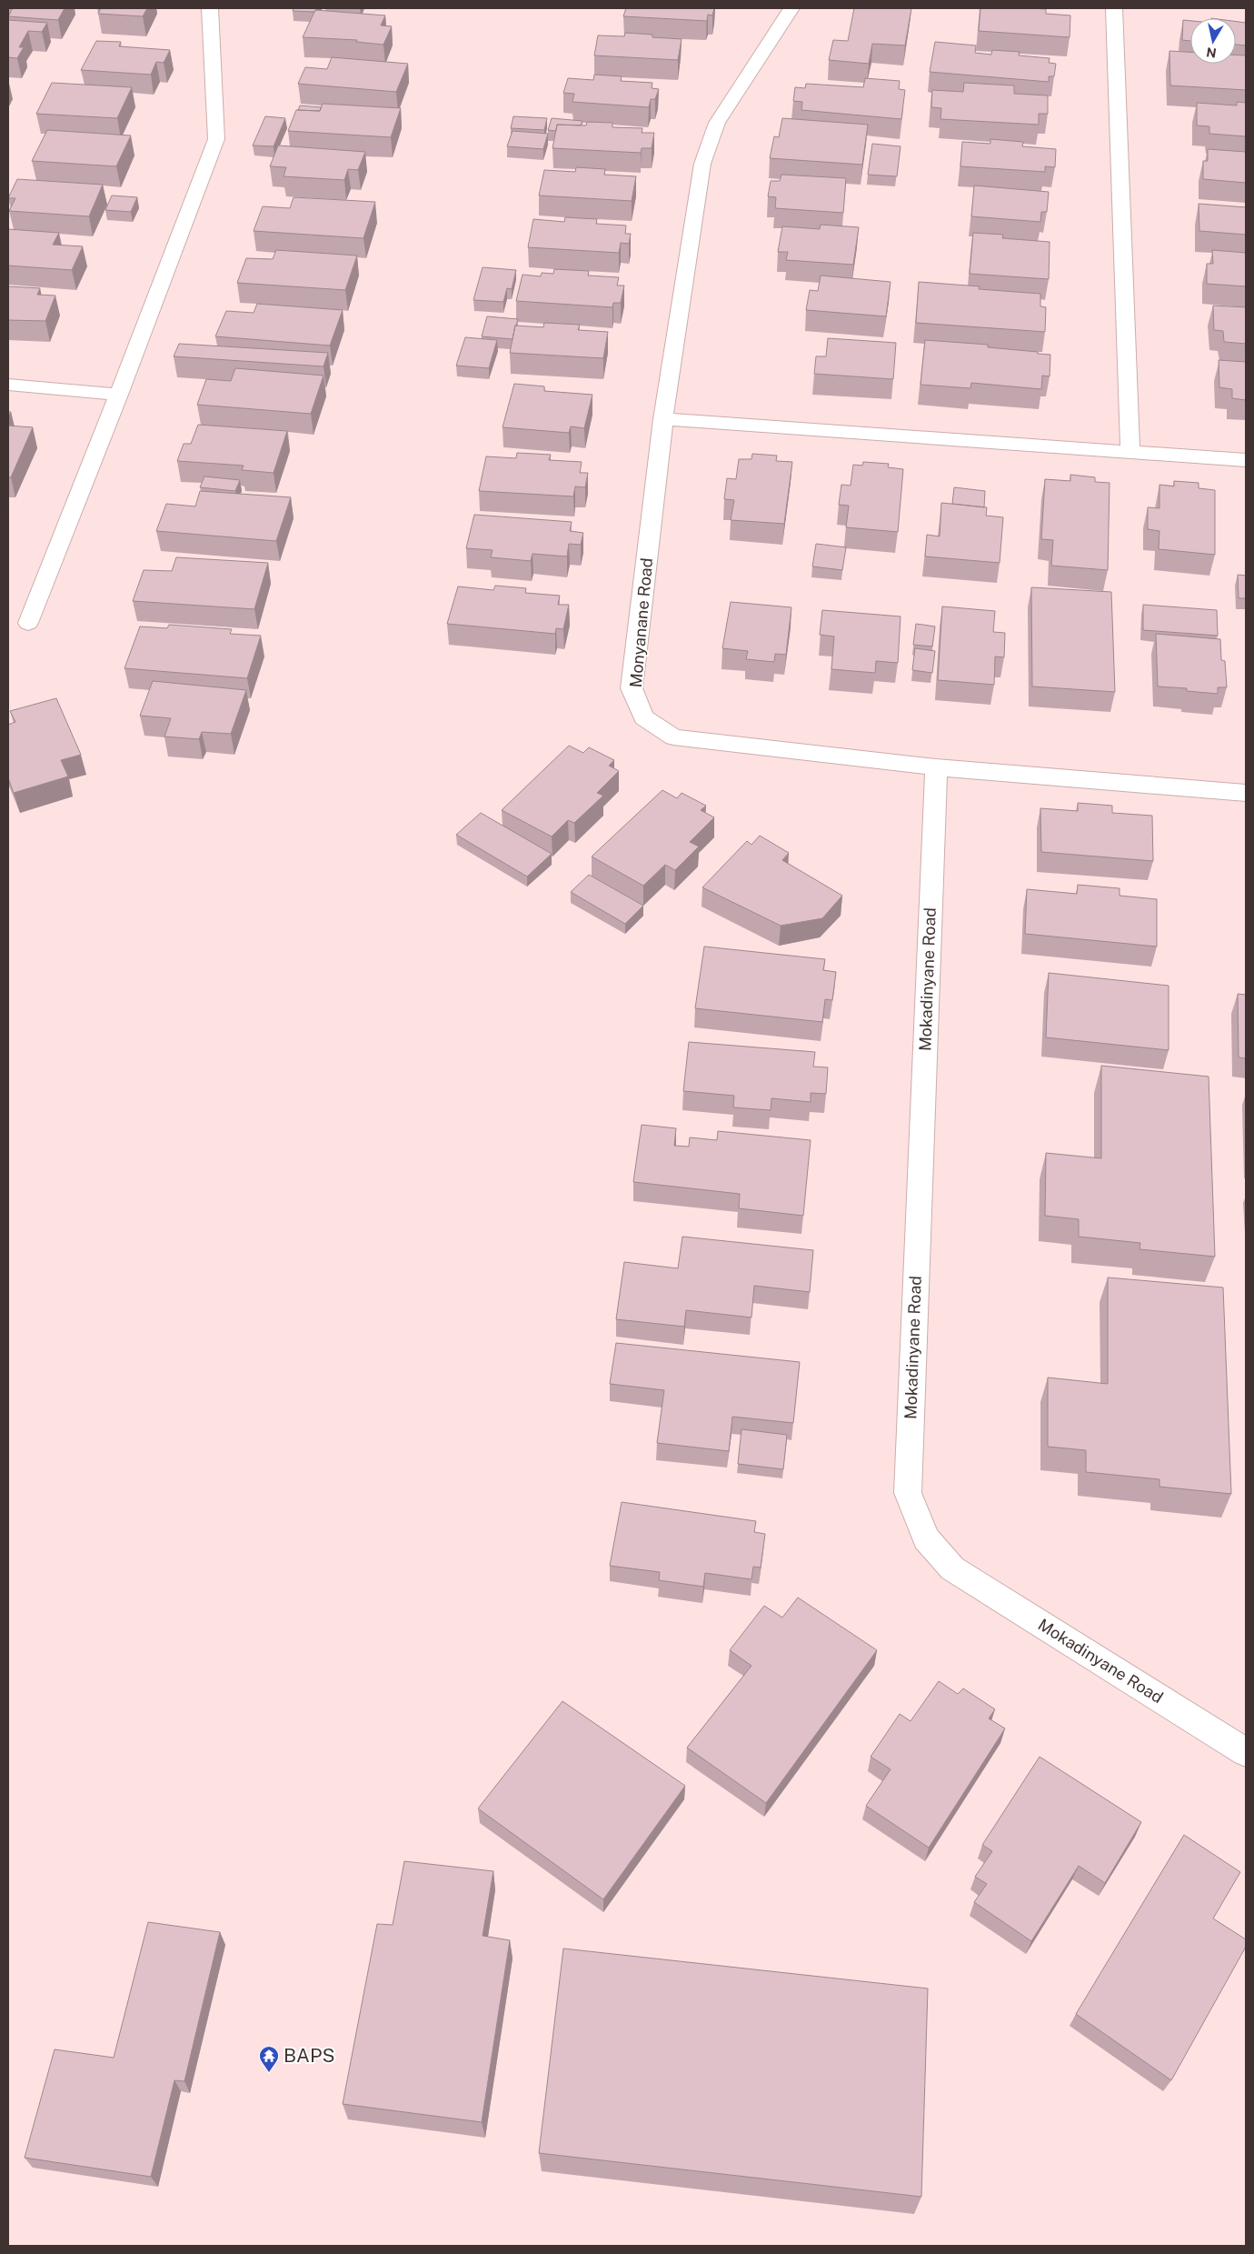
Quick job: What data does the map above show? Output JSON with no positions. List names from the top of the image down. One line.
{"streets":{"street":["Monyanane Road","Mokadinyane Road"]},"crossings":[["Monyanane Road","Mokadinyane Road"]],"places":{"temple":["BAPS"]},"north":"bottom"}
